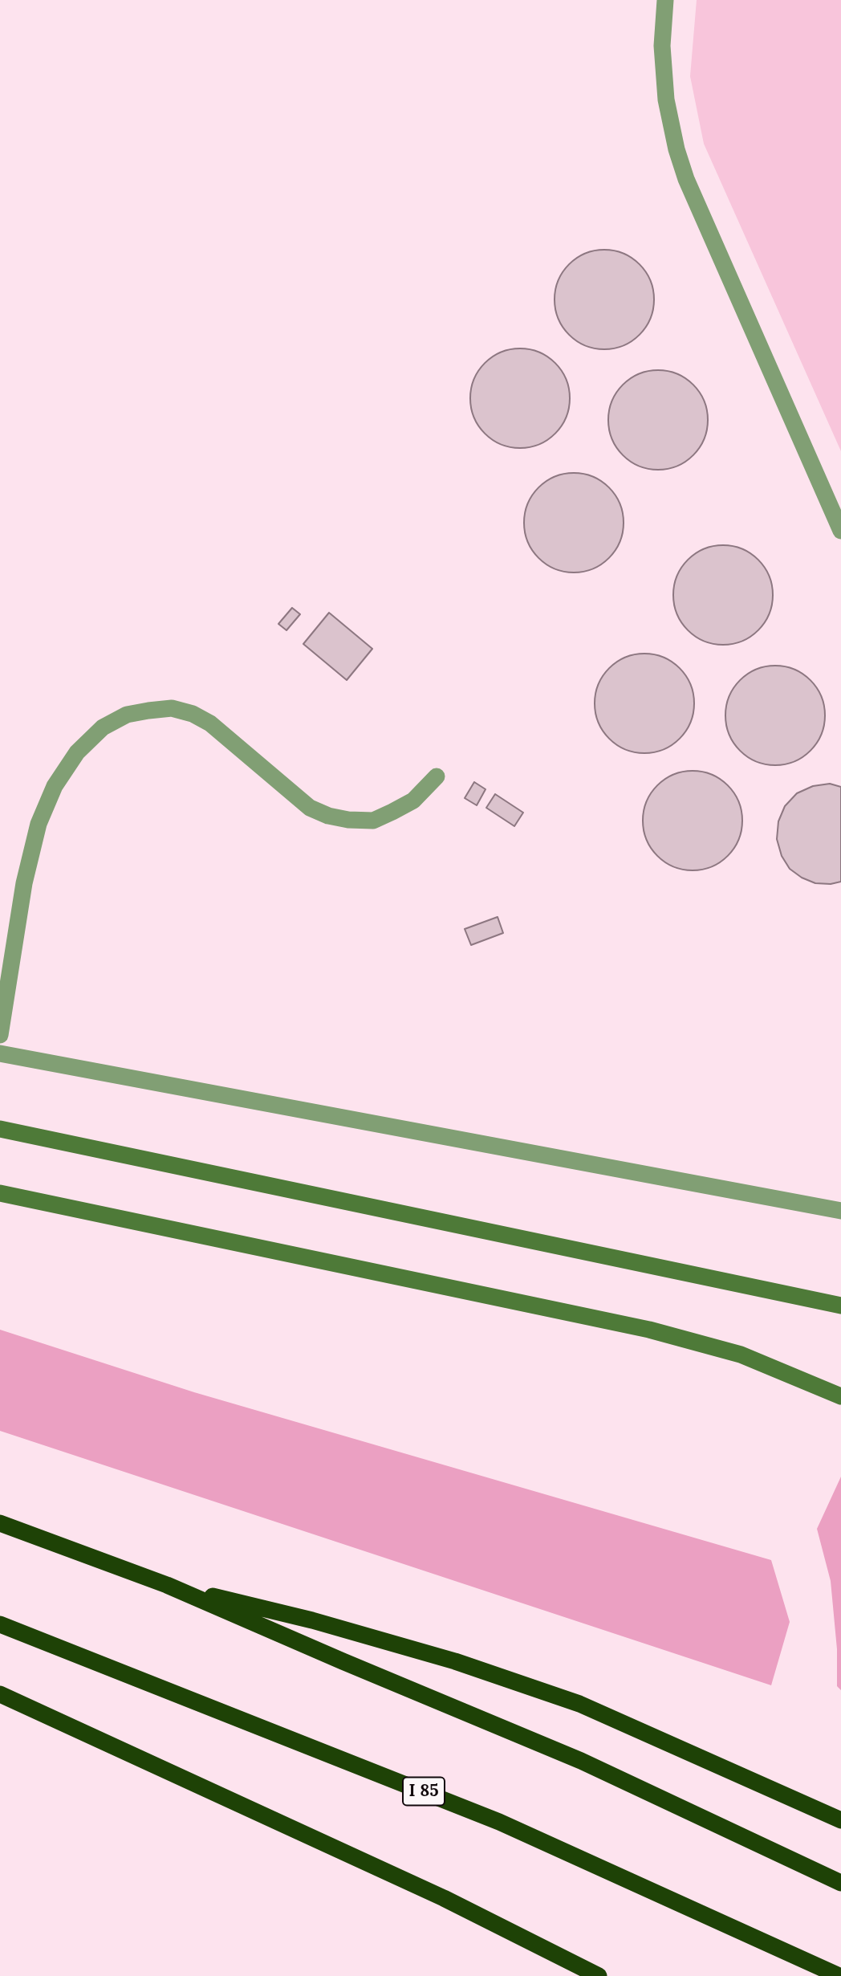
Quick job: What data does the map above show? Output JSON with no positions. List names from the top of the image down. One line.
{"streets":{"highway":["I 85"]}}
